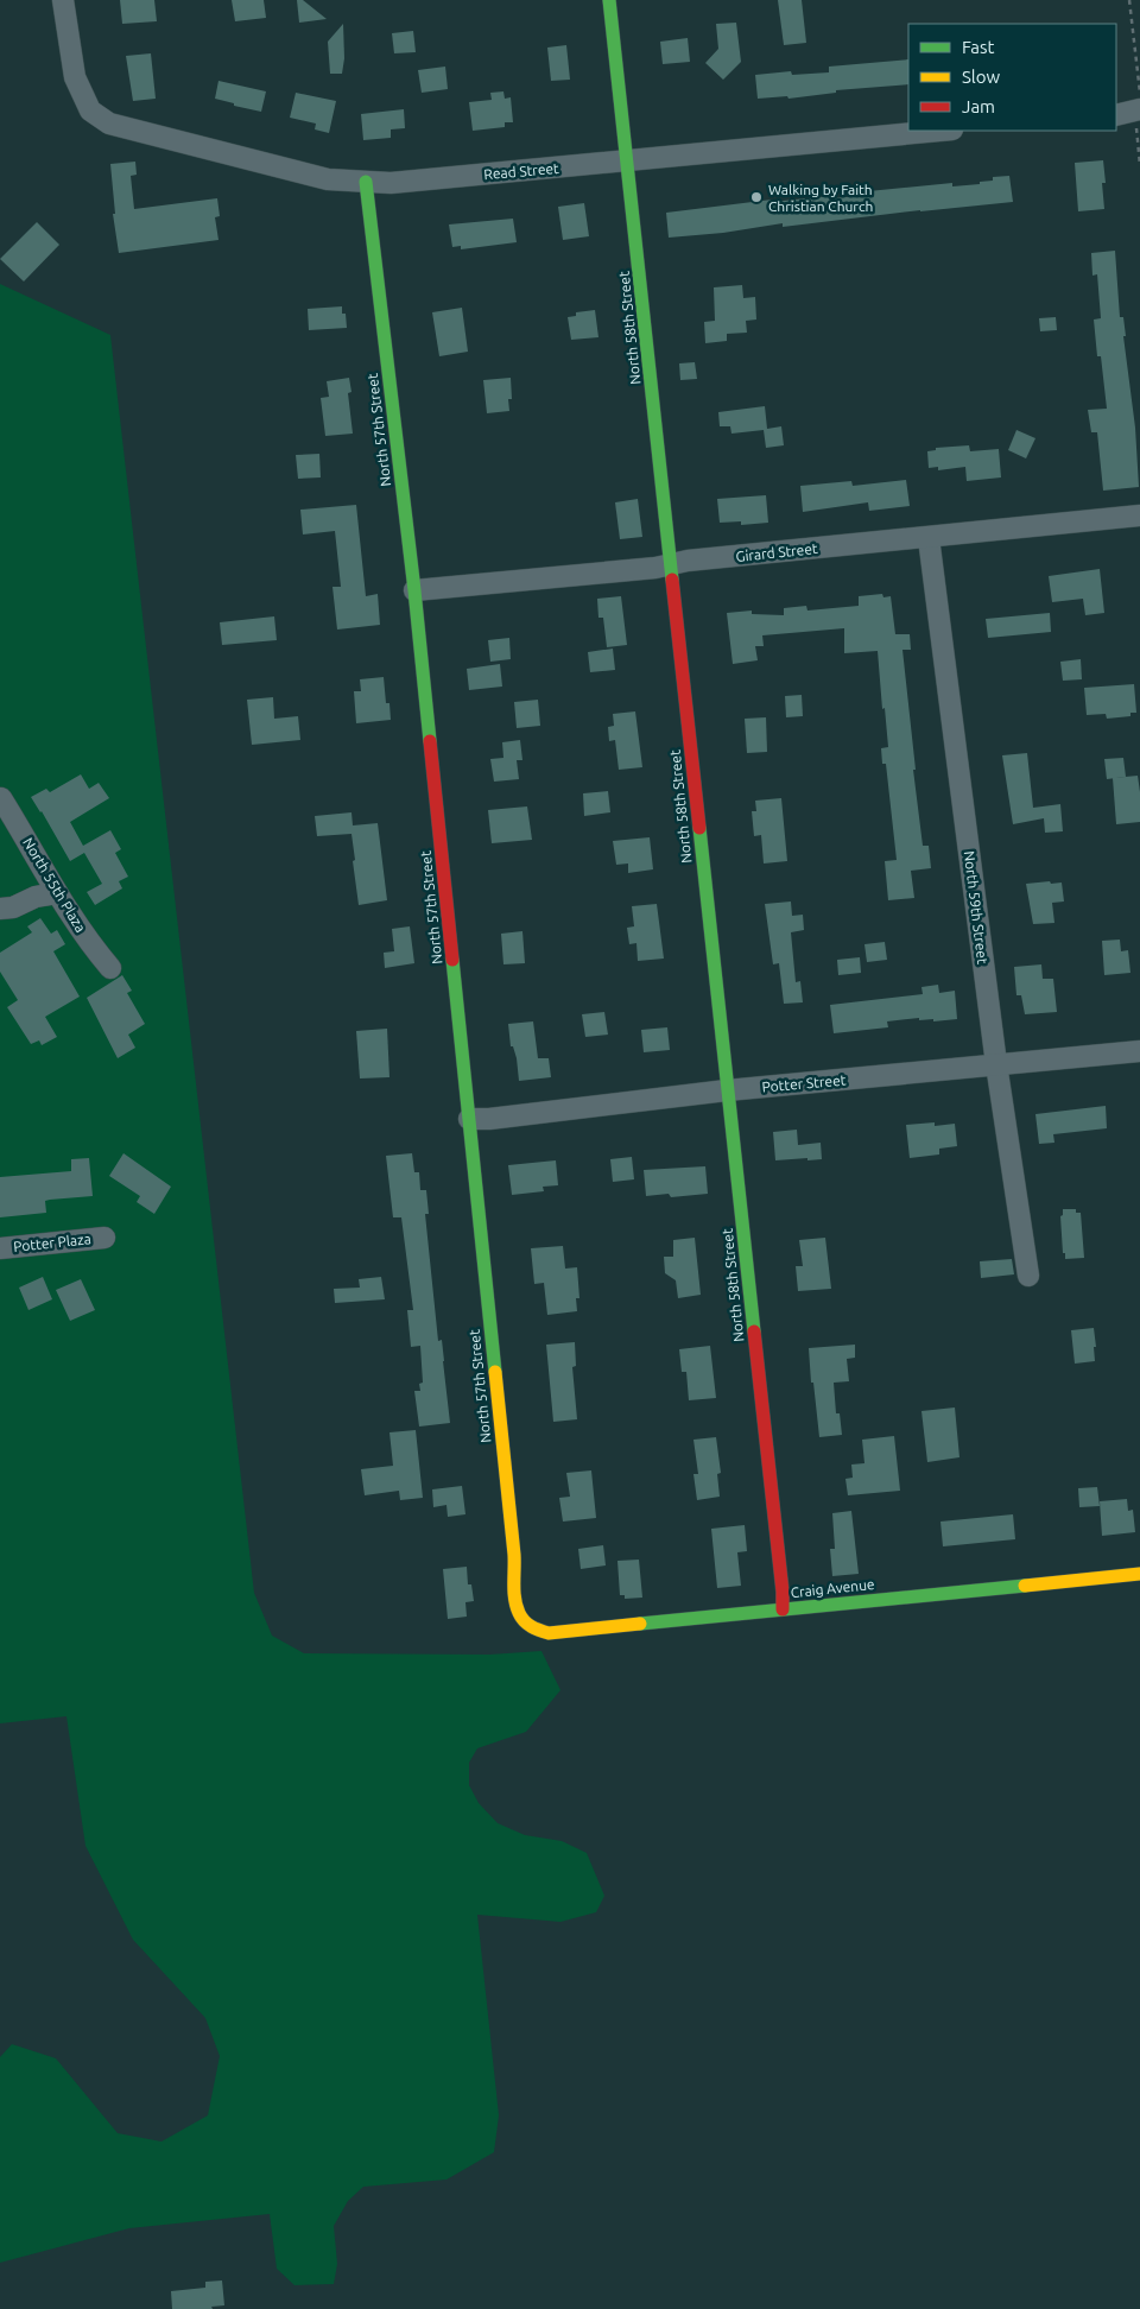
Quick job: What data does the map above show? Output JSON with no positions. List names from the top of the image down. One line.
{"streets":{"street":["Read Street","North 58th Street","North 57th Street","Girard Street","North 55th Plaza","North 59th Street","Potter Street","Potter Plaza","Craig Avenue"]},"crossings":[["Read Street","North 58th Street"],["Read Street","North 57th Street"],["North 58th Street","Girard Street"],["North 58th Street","Potter Street"],["North 58th Street","Craig Avenue"],["North 57th Street","Girard Street"],["North 57th Street","Potter Street"],["North 57th Street","Craig Avenue"],["Girard Street","North 59th Street"],["North 59th Street","Potter Street"]],"places":["Walking by Faith Christian Church"],"legend":["Fast","Slow","Jam"]}
